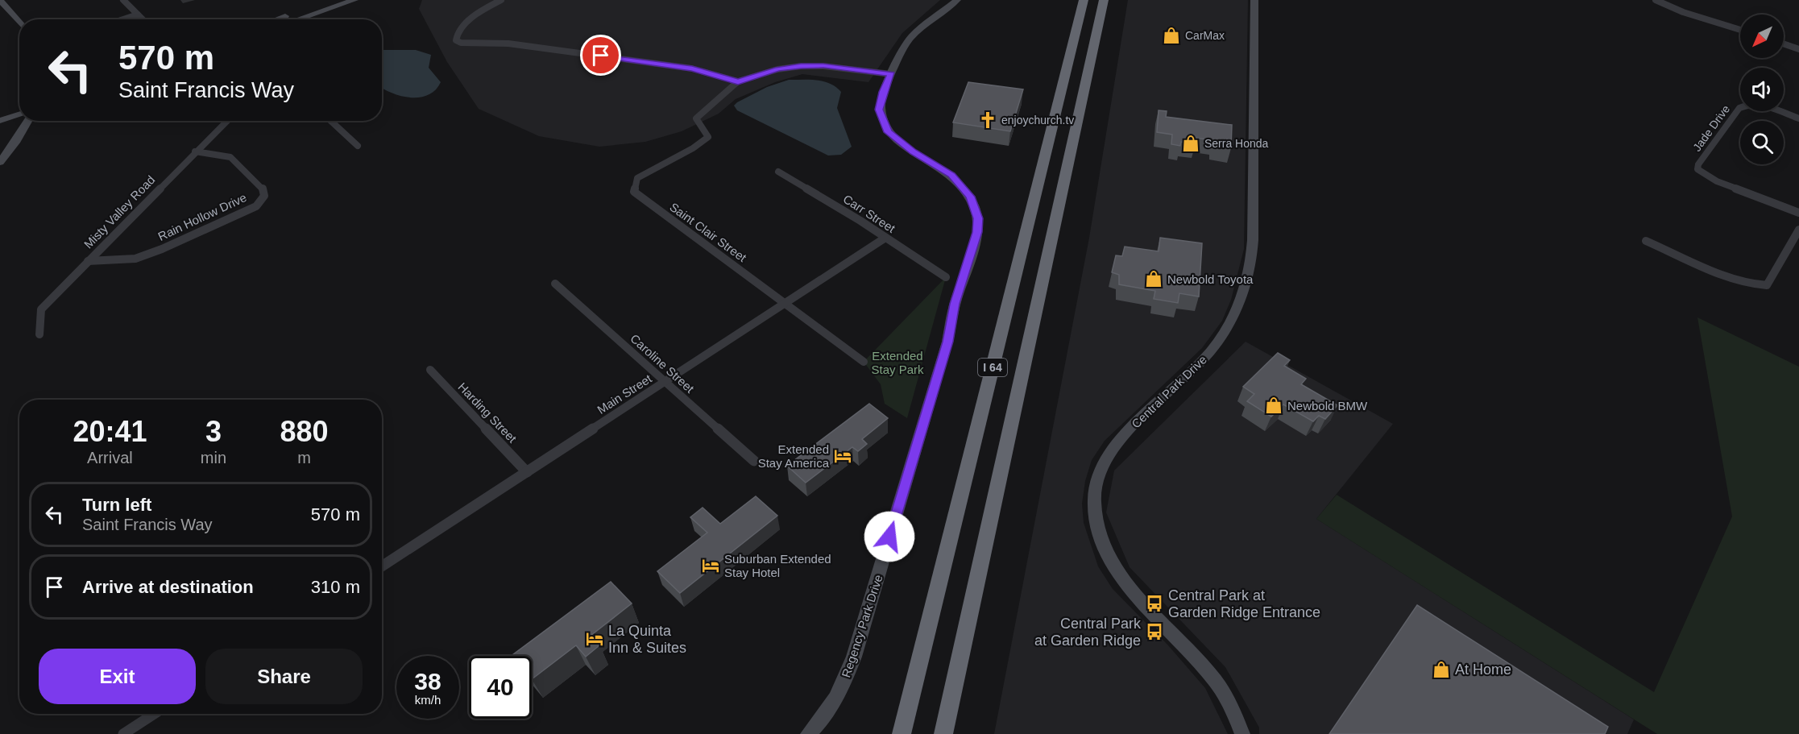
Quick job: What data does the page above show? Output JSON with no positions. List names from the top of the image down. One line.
{"streets":{"highway":["I 64"],"street":["Jade Drive","Misty Valley Road","Carr Street","Rain Hollow Drive","Saint Clair Street","Caroline Street","Central Park Drive","Main Street","Harding Street","Regency Park Drive"]},"crossings":[["Misty Valley Road","Rain Hollow Drive"],["Carr Street","Main Street"],["Saint Clair Street","Main Street"],["Caroline Street","Main Street"],["Main Street","Harding Street"]],"parks":["Extended Stay Park"],"places":{"shop":["CarMax","Serra Honda","Newbold Toyota","Newbold BMW","At Home"],"church":["enjoychurch.tv"],"hotel":["Extended Stay America","Suburban Extended Stay Hotel","La Quinta Inn & Suites"],"bus stop":["Central Park at Garden Ridge Entrance","Central Park at Garden Ridge"]},"north":"bottom left","page":{"turn":["570 m","Saint Francis Way"],"eta":["20:41","Arrival","3","min","880","m"],"list":[{"name":"Turn left","note":"Saint Francis Way","value":"570 m"},{"name":"Arrive at destination","value":"310 m"}],"buttons":["Exit","Share"],"speed":"38 km/h","limit":"40"}}
